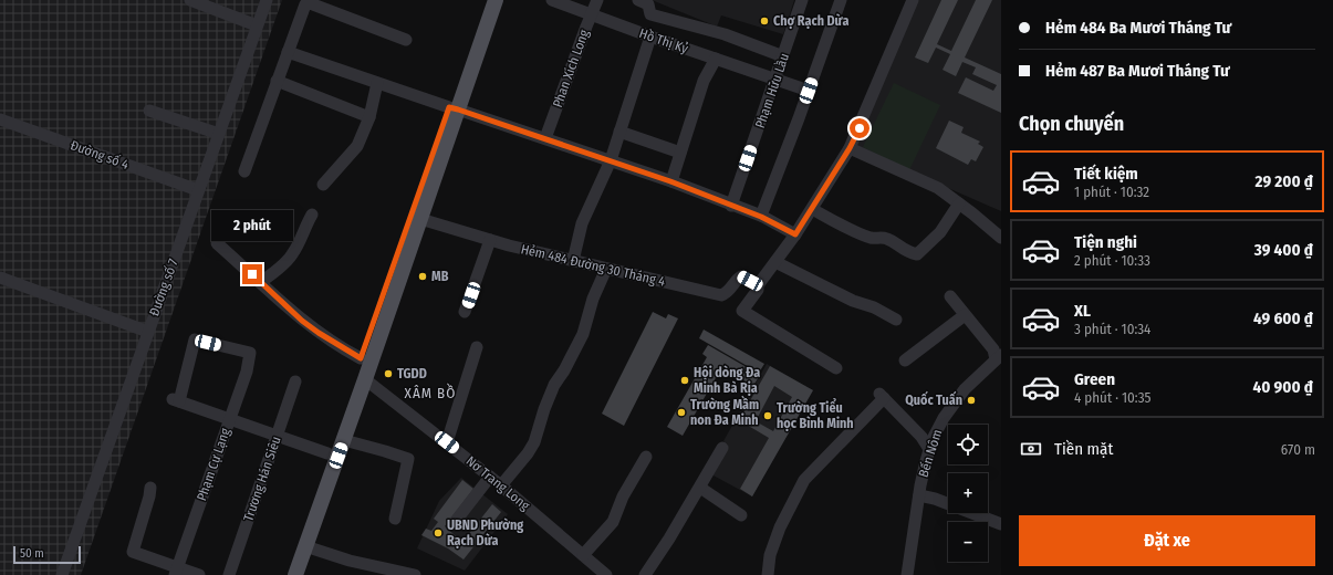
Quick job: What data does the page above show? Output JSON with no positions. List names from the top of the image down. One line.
{"streets":{"street":["Hồ Thị Kỷ","Phan Xích Long","Phạm Hữu Lầu","Đường số 4","Hẻm 484 Đường 30 Tháng 4","Đường số 7","Bến Nôm","Phạm Cự Lạng","Trương Hán Siêu","Nơ Trang Long"]},"crossings":[["Hồ Thị Kỷ","Phan Xích Long"],["Hồ Thị Kỷ","Phạm Hữu Lầu"],["Đường số 4","Đường số 7"]],"districts":["XÂM BỒ"],"places":["Chợ Rạch Dừa","MB","TGDD","Hội dòng Đa Minh Bà Rịa","Quốc Tuấn","Trường Mầm non Đa Minh","Trường Tiểu học Bình Minh","UBND Phường Rạch Dừa"],"scale_bar":"50 m","page":{"banner":["Hẻm 484 Ba Mươi Tháng Tư","Hẻm 487 Ba Mươi Tháng Tư"],"heading":"Chọn chuyến","list":[{"name":"Tiết kiệm","note":"1 phút · 10:32","value":"29 200 ₫"},{"name":"Tiện nghi","note":"2 phút · 10:33","value":"39 400 ₫"},{"name":"XL","note":"3 phút · 10:34","value":"49 600 ₫"},{"name":"Green","note":"4 phút · 10:35","value":"40 900 ₫"}],"bubble":"2 phút","map_buttons":["+","−"],"pay":["Tiền mặt","670 m"],"buttons":"Đặt xe","scale":"50 m"}}
